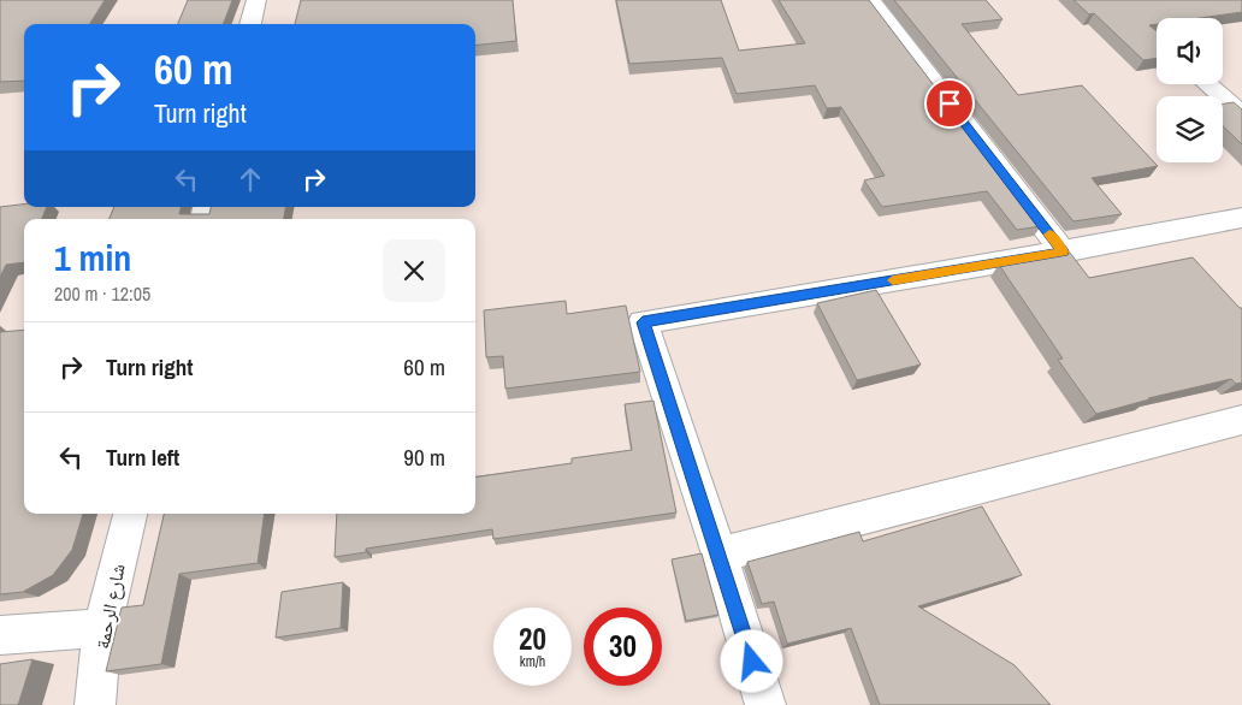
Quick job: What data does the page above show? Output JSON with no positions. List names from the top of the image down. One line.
{"streets":{"street":["شارع الرحمة"]},"page":{"turn":["60 m","Turn right"],"heading":["1 min","200 m · 12:05"],"list":[{"name":"Turn right","value":"60 m"},{"name":"Turn left","value":"90 m"}],"speed":"20 km/h","limit":"30"}}
